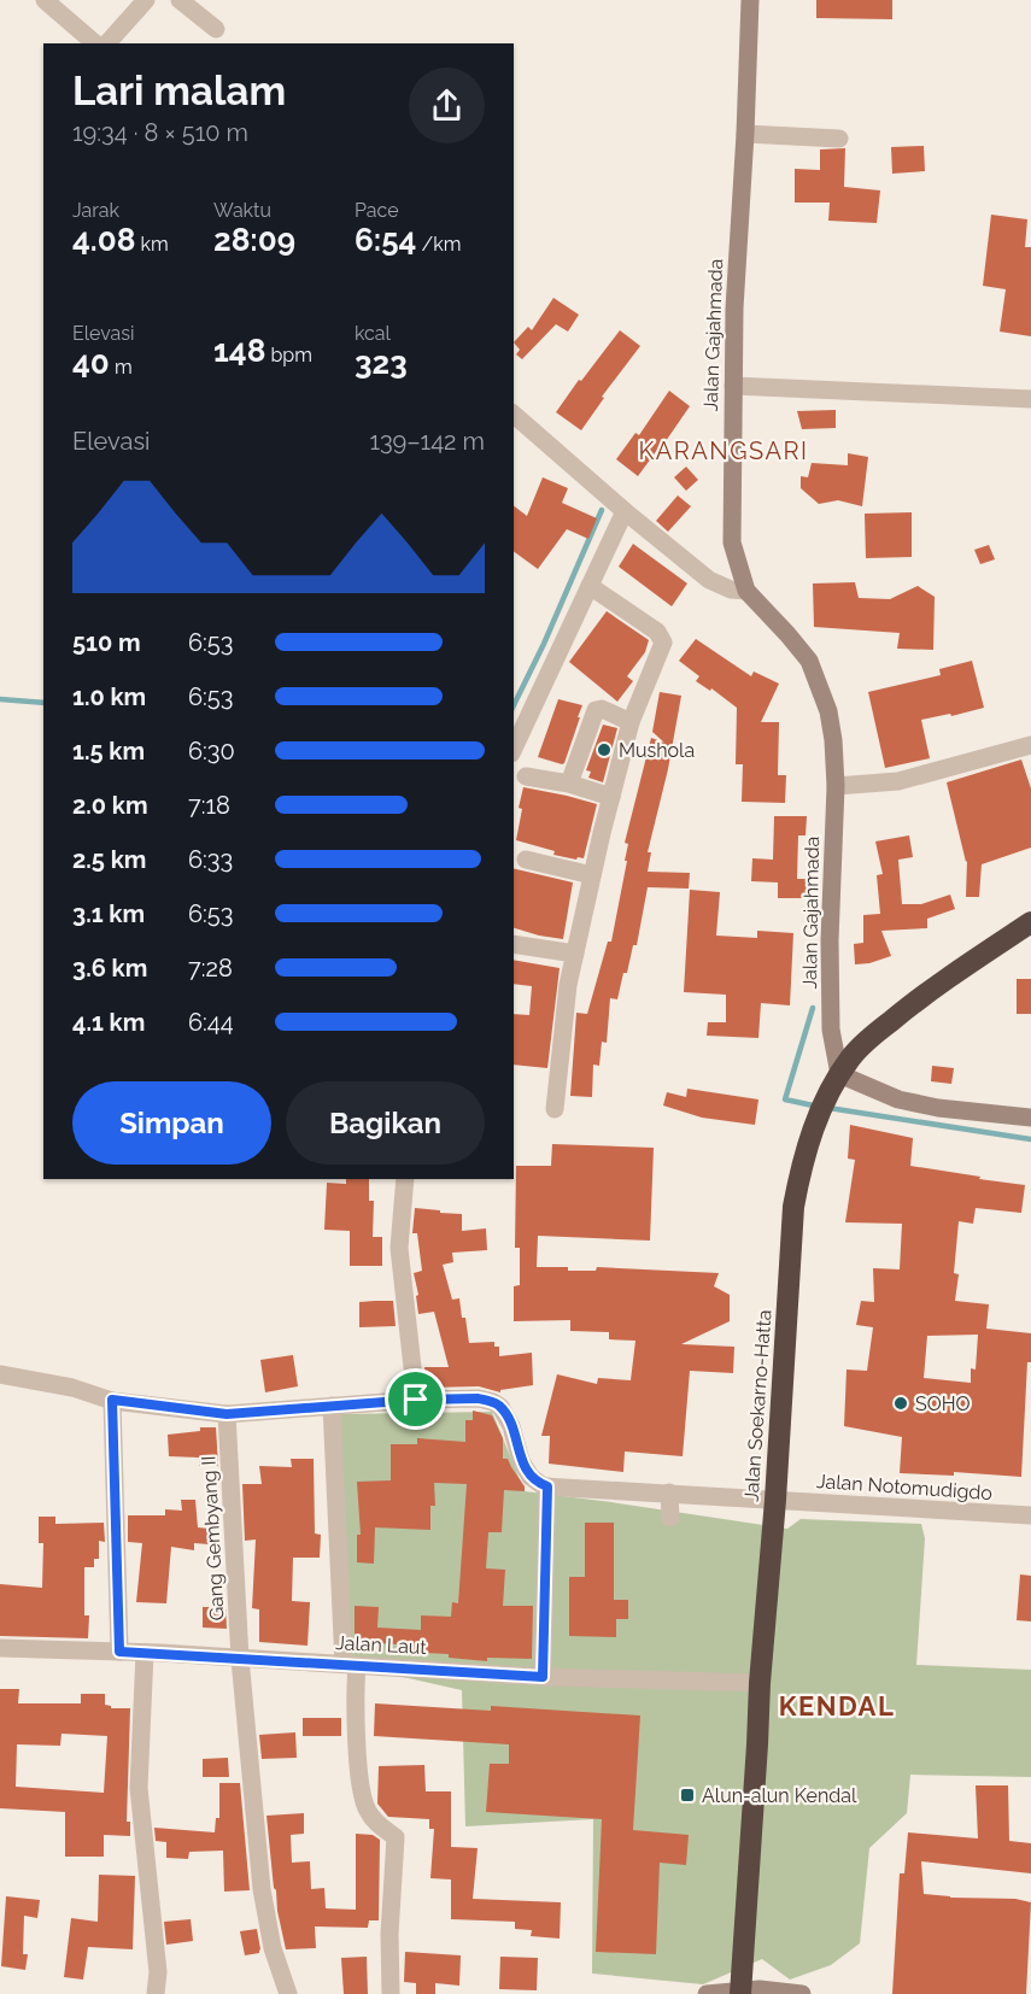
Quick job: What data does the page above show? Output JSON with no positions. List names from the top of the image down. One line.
{"streets":{"highway":["Jalan Soekarno-Hatta"],"street":["Jalan Gajahmada","Jalan Notomudigdo","Gang Gembyang II","Jalan Laut"]},"crossings":[["Jalan Gajahmada","Jalan Soekarno-Hatta"],["Jalan Soekarno-Hatta","Jalan Notomudigdo"],["Jalan Soekarno-Hatta","Jalan Laut"],["Gang Gembyang II","Jalan Laut"]],"districts":["KARANGSARI","KENDAL"],"places":{"other":["Mushola","SOHO"],"transit":["Alun-alun Kendal"]},"page":{"heading":["Lari malam","19:34 · 8 × 510 m"],"stats":[["Jarak","4.08 km"],["Waktu","28:09"],["Pace","6:54 /km"],["Elevasi","40 m"],["148 bpm"],["kcal","323"]],"chart":["Elevasi","139–142 m"],"list":[{"name":"510 m","note":"6:53"},{"name":"1.0 km","note":"6:53"},{"name":"1.5 km","note":"6:30"},{"name":"2.0 km","note":"7:18"},{"name":"2.5 km","note":"6:33"},{"name":"3.1 km","note":"6:53"},{"name":"3.6 km","note":"7:28"},{"name":"4.1 km","note":"6:44"}],"buttons":["Simpan","Bagikan"]}}
